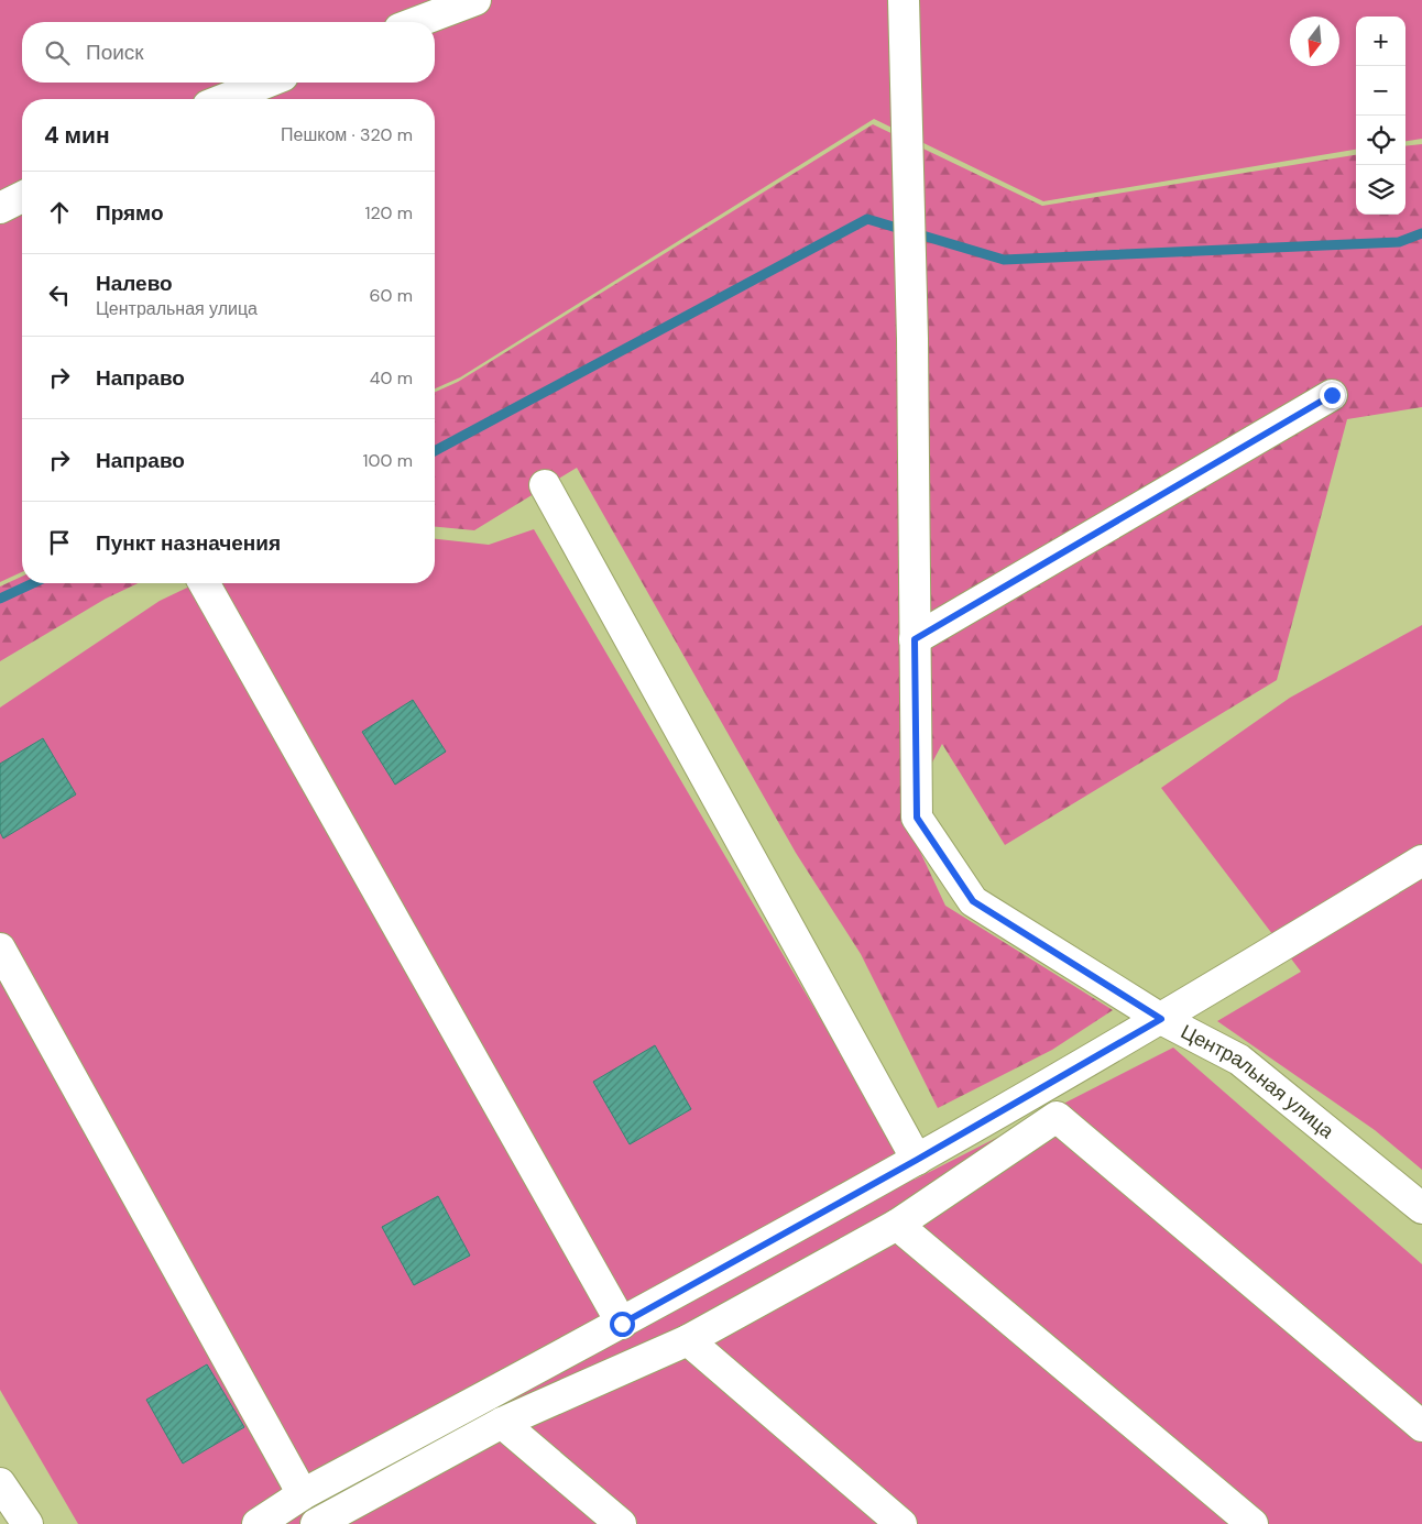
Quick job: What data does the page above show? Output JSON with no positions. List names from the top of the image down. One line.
{"streets":{"street":["Центральная улица"]},"north":"bottom","page":{"map_buttons":["+","−"],"search":"Поиск","heading":["4 мин","Пешком · 320 m"],"list":[["Прямо","120 m"],["Налево","Центральная улица","60 m"],["Направо","40 m"],["Направо","100 m"],"Пункт назначения"]}}
